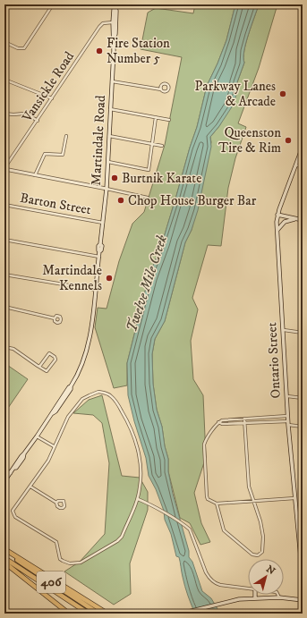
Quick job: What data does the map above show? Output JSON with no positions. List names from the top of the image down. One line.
{"streets":{"highway":["406"],"main road":["Martindale Road","Ontario Street"],"street":["Vansickle Road","Barton Street"]},"crossings":[["Vansickle Road","Martindale Road"],["Martindale Road","Barton Street"]],"water":["Twelve Mile Creek"],"places":["Fire Station Number 5","Parkway Lanes & Arcade","Queenston Tire & Rim","Burtnik Karate","Chop House Burger Bar","Martindale Kennels"],"north":"top right"}
